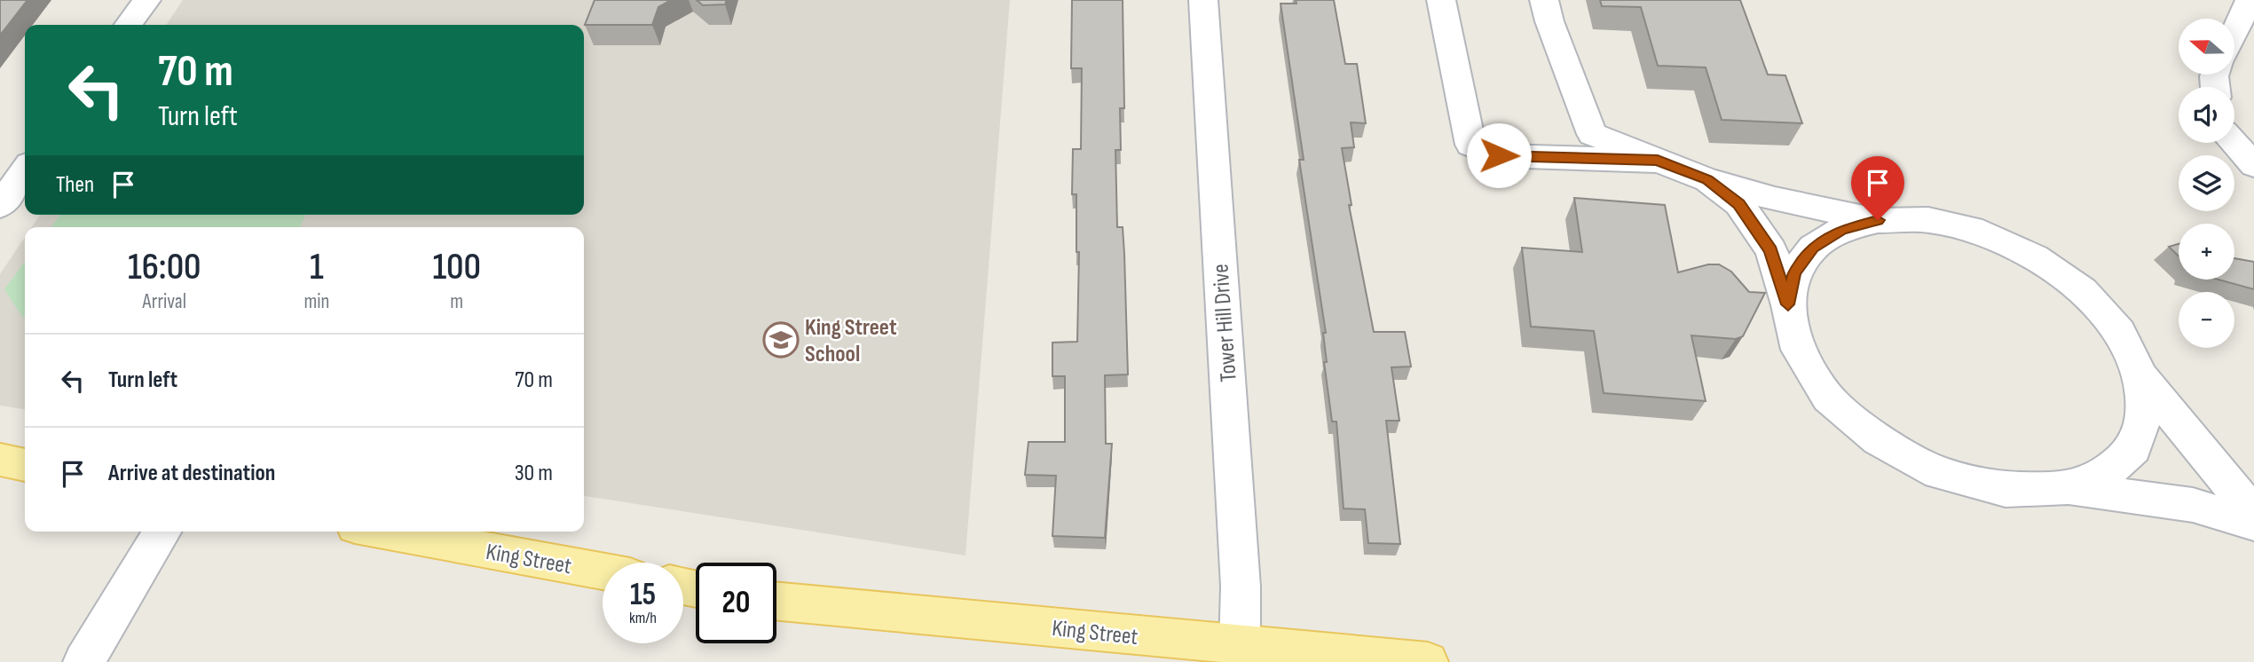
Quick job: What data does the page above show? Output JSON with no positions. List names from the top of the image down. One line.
{"streets":{"main road":["King Street"],"street":["Tower Hill Drive"]},"crossings":[["Tower Hill Drive","King Street"]],"places":{"school or university":["King Street School"]},"north":"left","page":{"map_buttons":["+","−"],"turn":["70 m","Turn left"],"then":"Then","eta":["16:00","Arrival","1","min","100","m"],"list":[{"name":"Turn left","value":"70 m"},{"name":"Arrive at destination","value":"30 m"}],"speed":"15 km/h","limit":"20"}}
